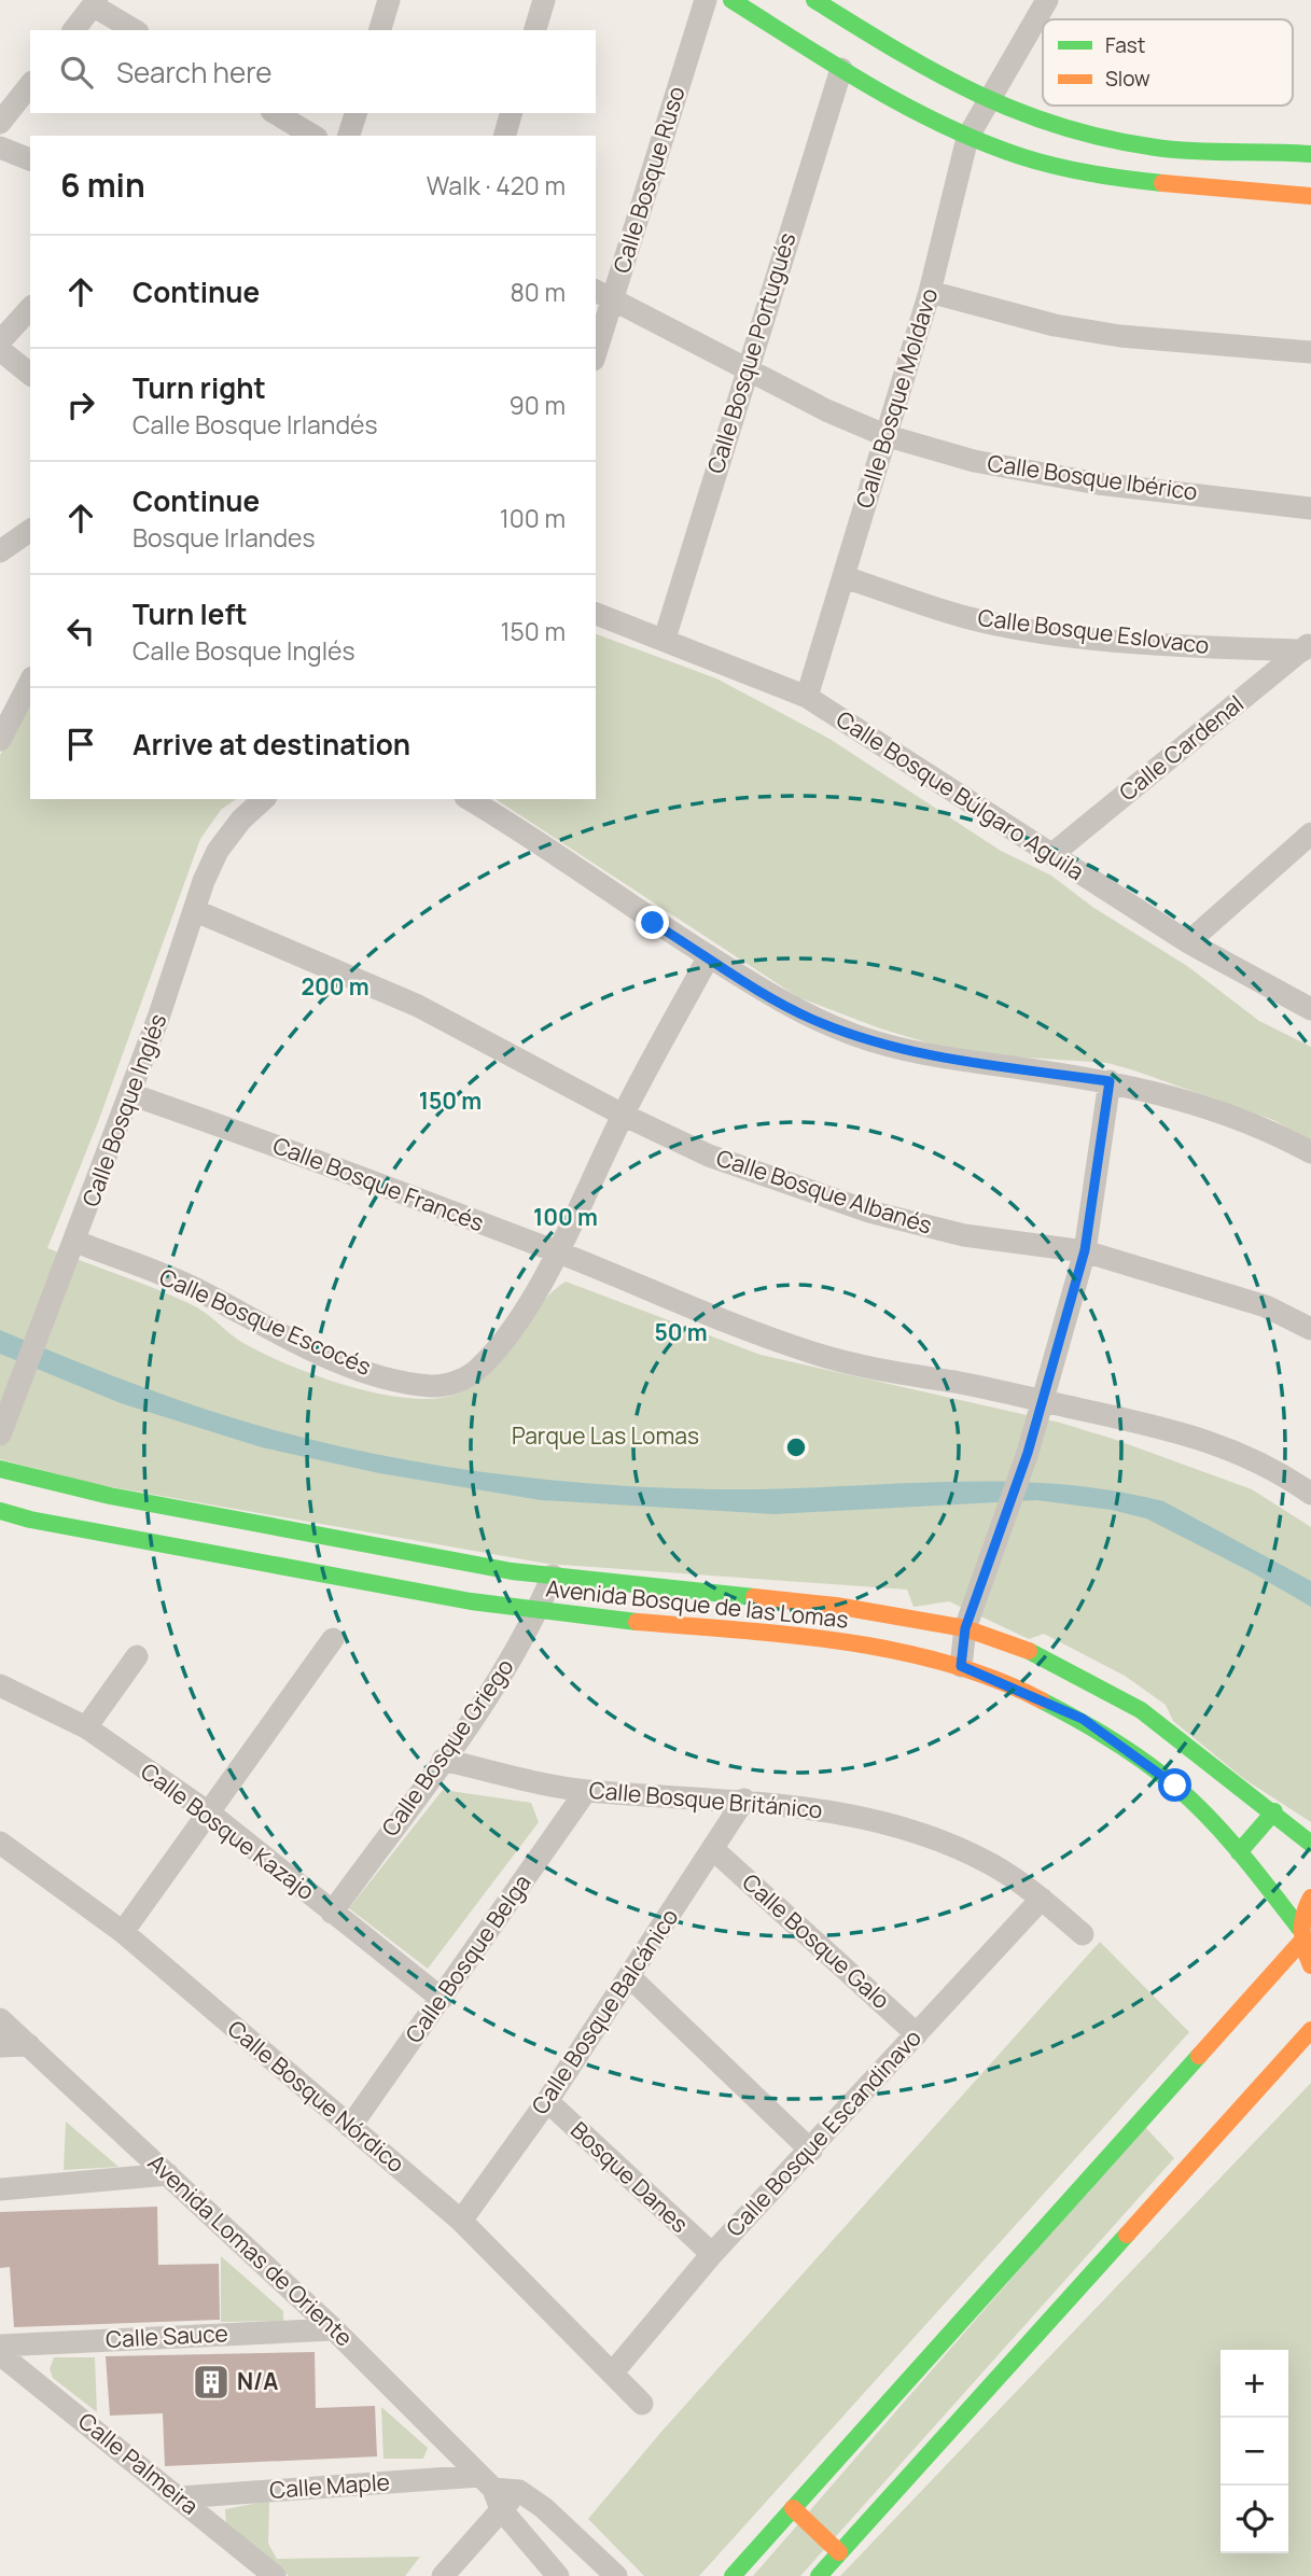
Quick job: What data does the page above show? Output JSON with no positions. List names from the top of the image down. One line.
{"streets":{"street":["Calle Bosque Ruso","Calle Bosque Portugués","Calle Bosque Moldavo","Calle Bosque Ibérico","Calle Bosque Eslovaco","Calle Cardenal","Calle Bosque Búlgaro Aguila","Calle Bosque Inglés","Calle Bosque Francés","Calle Bosque Albanés","Calle Bosque Escocés","Avenida Bosque de las Lomas","Calle Bosque Griego","Calle Bosque Británico","Calle Bosque Kazajo","Calle Bosque Galo","Calle Bosque Belga","Calle Bosque Balcánico","Calle Bosque Nórdico","Calle Bosque Escandinavo","Bosque Danes","Avenida Lomas de Oriente","Calle Sauce","Calle Palmeira","Calle Maple"]},"crossings":[["Calle Bosque Ruso","Calle Bosque Ibérico"],["Calle Bosque Portugués","Calle Bosque Ibérico"],["Calle Bosque Portugués","Calle Bosque Búlgaro Aguila"],["Calle Bosque Moldavo","Calle Bosque Ibérico"],["Calle Bosque Moldavo","Calle Bosque Eslovaco"],["Calle Bosque Moldavo","Calle Bosque Búlgaro Aguila"],["Calle Bosque Eslovaco","Calle Cardenal"],["Calle Cardenal","Calle Bosque Búlgaro Aguila"],["Calle Bosque Inglés","Calle Bosque Francés"],["Calle Bosque Inglés","Calle Bosque Albanés"],["Calle Bosque Inglés","Calle Bosque Escocés"],["Calle Bosque Francés","Calle Bosque Escocés"],["Calle Bosque Albanés","Calle Bosque Escocés"],["Avenida Bosque de las Lomas","Calle Bosque Griego"],["Calle Bosque Griego","Calle Bosque Británico"],["Calle Bosque Griego","Calle Bosque Kazajo"],["Calle Bosque Británico","Calle Bosque Belga"],["Calle Bosque Británico","Calle Bosque Balcánico"],["Calle Bosque Británico","Calle Bosque Escandinavo"],["Calle Bosque Kazajo","Calle Bosque Belga"],["Calle Bosque Galo","Calle Bosque Balcánico"],["Calle Bosque Galo","Calle Bosque Escandinavo"],["Calle Bosque Belga","Calle Bosque Nórdico"],["Calle Bosque Balcánico","Calle Bosque Nórdico"],["Calle Bosque Balcánico","Bosque Danes"],["Calle Bosque Nórdico","Calle Bosque Escandinavo"],["Calle Bosque Escandinavo","Bosque Danes"],["Avenida Lomas de Oriente","Calle Sauce"],["Avenida Lomas de Oriente","Calle Maple"],["Calle Palmeira","Calle Maple"]],"parks":["Parque Las Lomas"],"places":{"building":["N/A"]},"legend":["Fast","Slow"],"page":{"search":"Search here","heading":["6 min","Walk · 420 m"],"list":[["Continue","80 m"],["Turn right","Calle Bosque Irlandés","90 m"],["Continue","Bosque Irlandes","100 m"],["Turn left","Calle Bosque Inglés","150 m"],"Arrive at destination"],"map_buttons":["+","−"]},"rings":["200 m","150 m","100 m","50 m"]}
